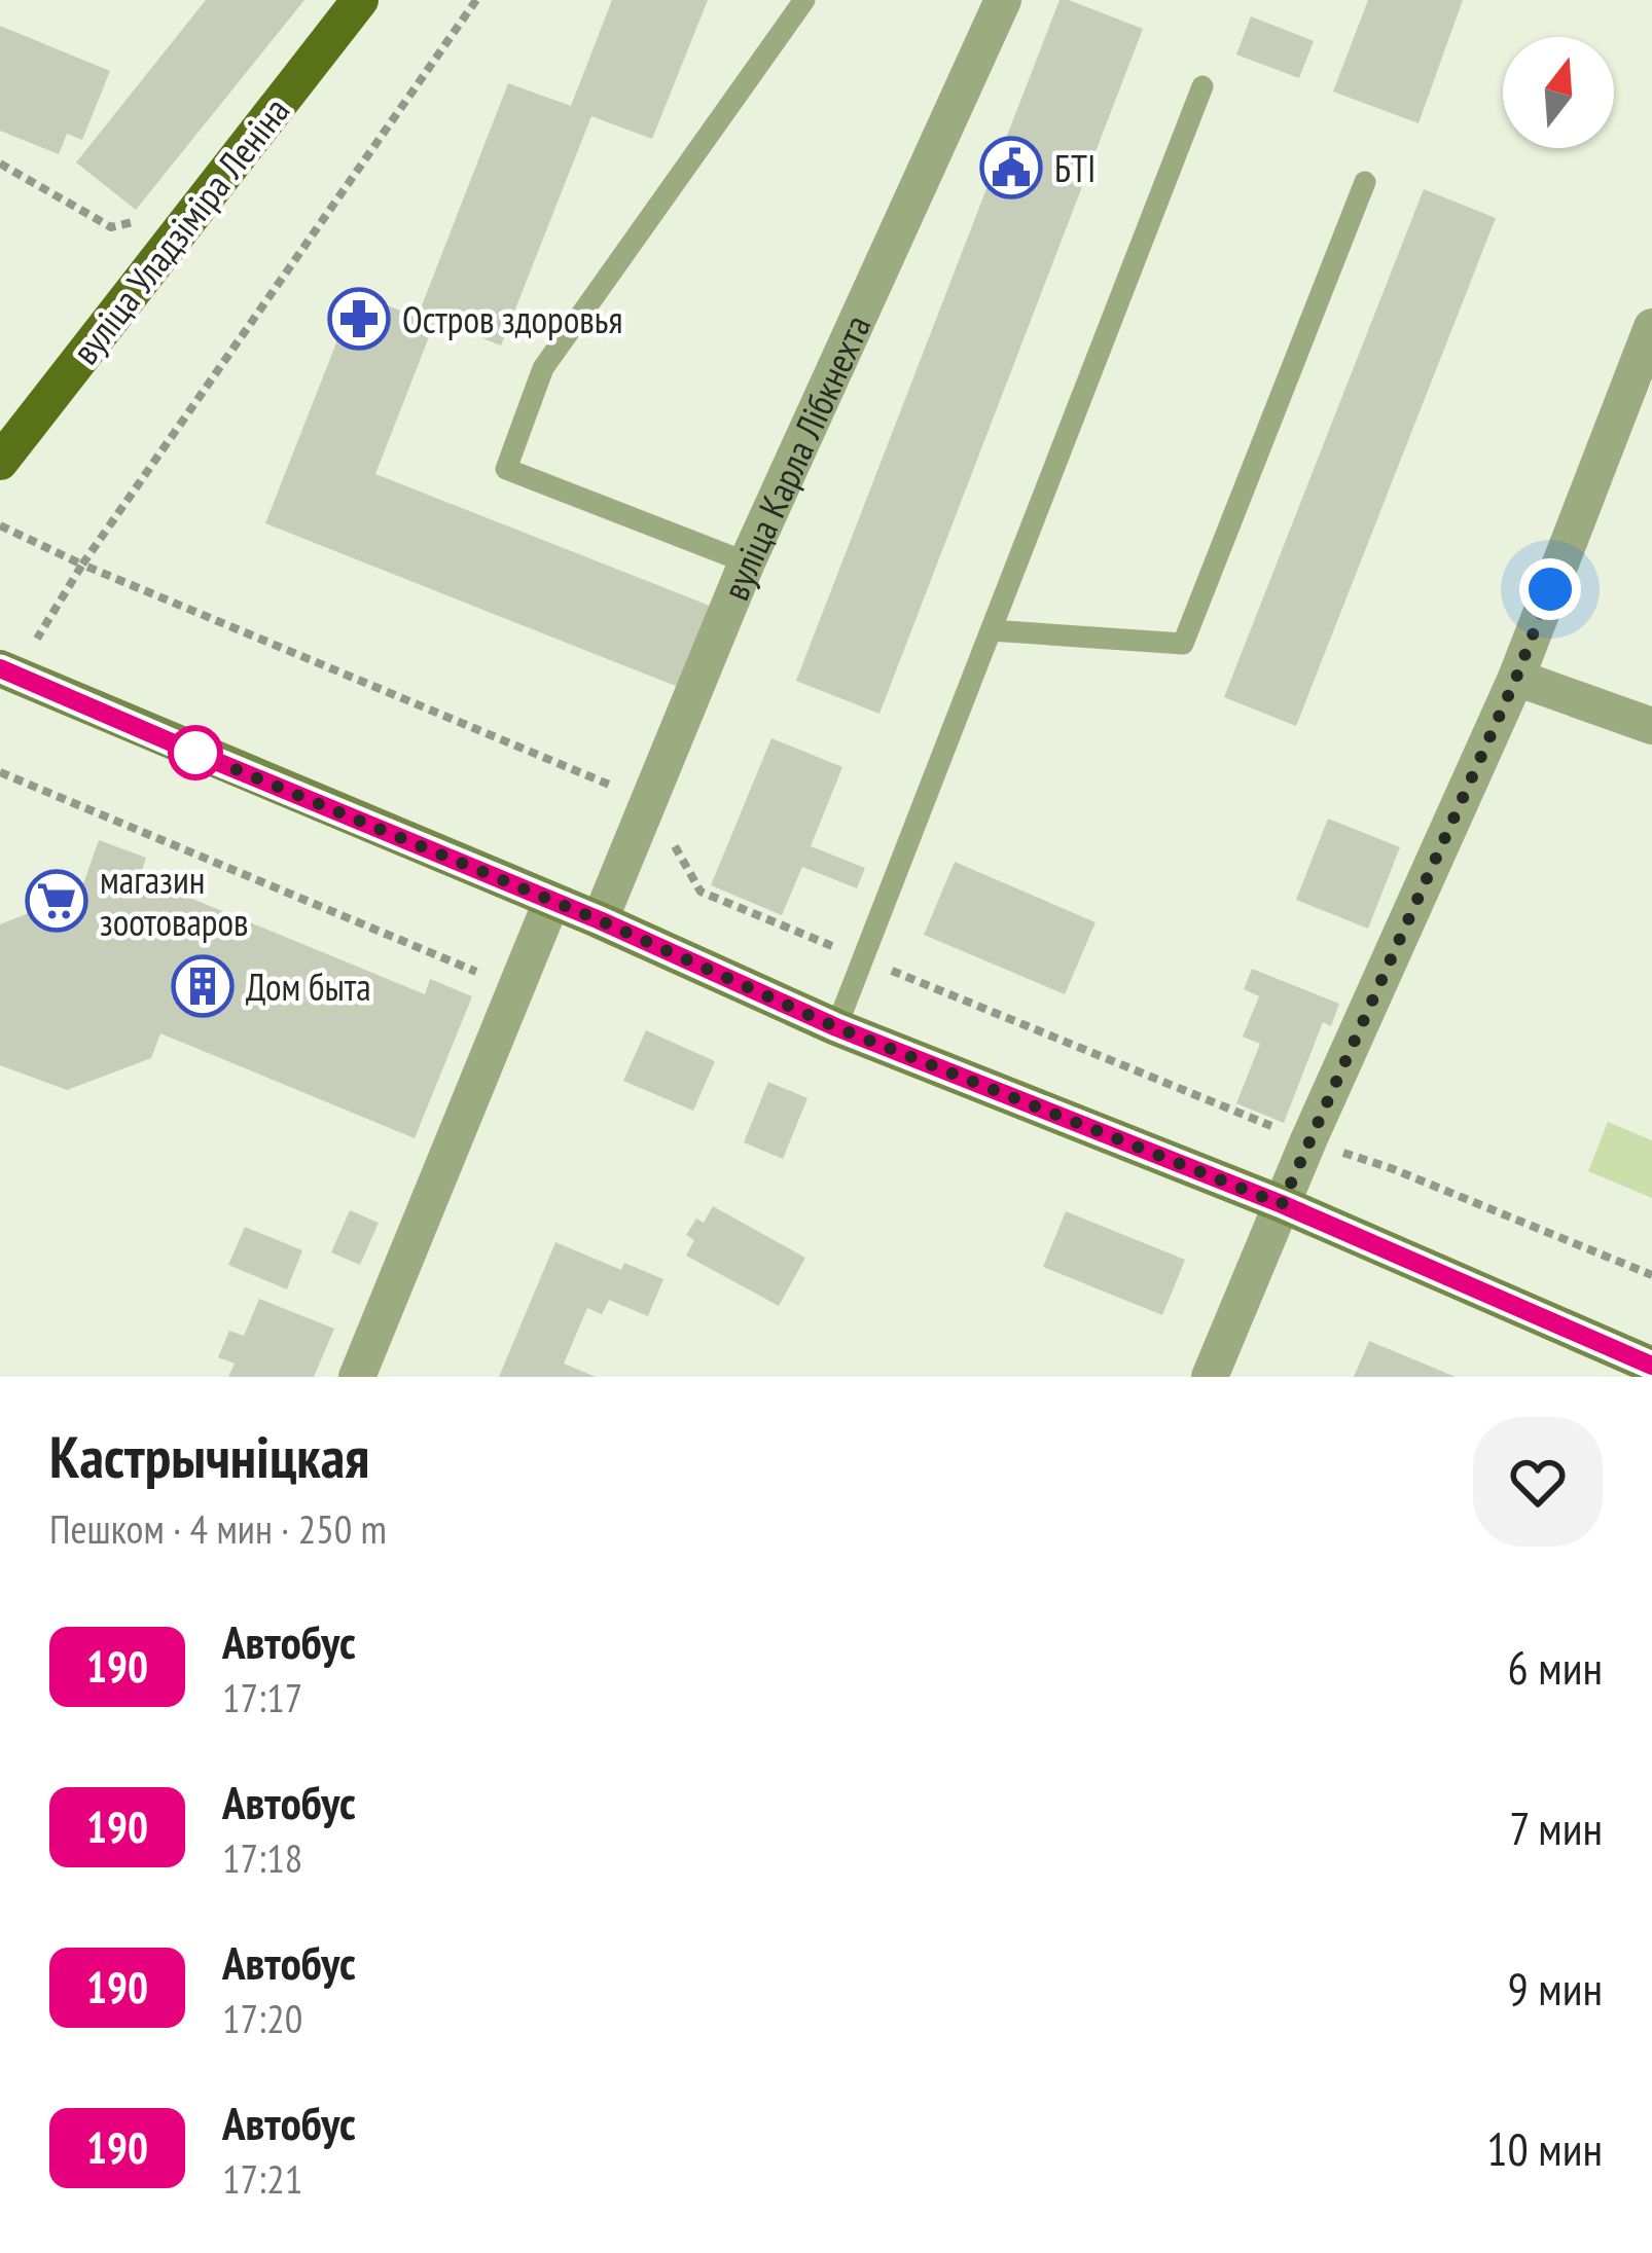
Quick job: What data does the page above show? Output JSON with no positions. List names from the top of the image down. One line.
{"streets":{"main road":["вуліца Уладзіміра Леніна"],"street":["вуліца Карла Лібкнехта"]},"places":{"public building":["БТІ"],"pharmacy":["Остров здоровья"],"supermarket":["магазин зоотоваров"],"building":["Дом быта"]},"lines":["bus line 190"],"north":"top","page":{"heading":["Кастрычніцкая","Пешком · 4 мин · 250 m"],"list":[{"mark":"190","name":"Автобус","note":"17:17","value":"6 мин"},{"mark":"190","name":"Автобус","note":"17:18","value":"7 мин"},{"mark":"190","name":"Автобус","note":"17:20","value":"9 мин"},{"mark":"190","name":"Автобус","note":"17:21","value":"10 мин"}]}}
